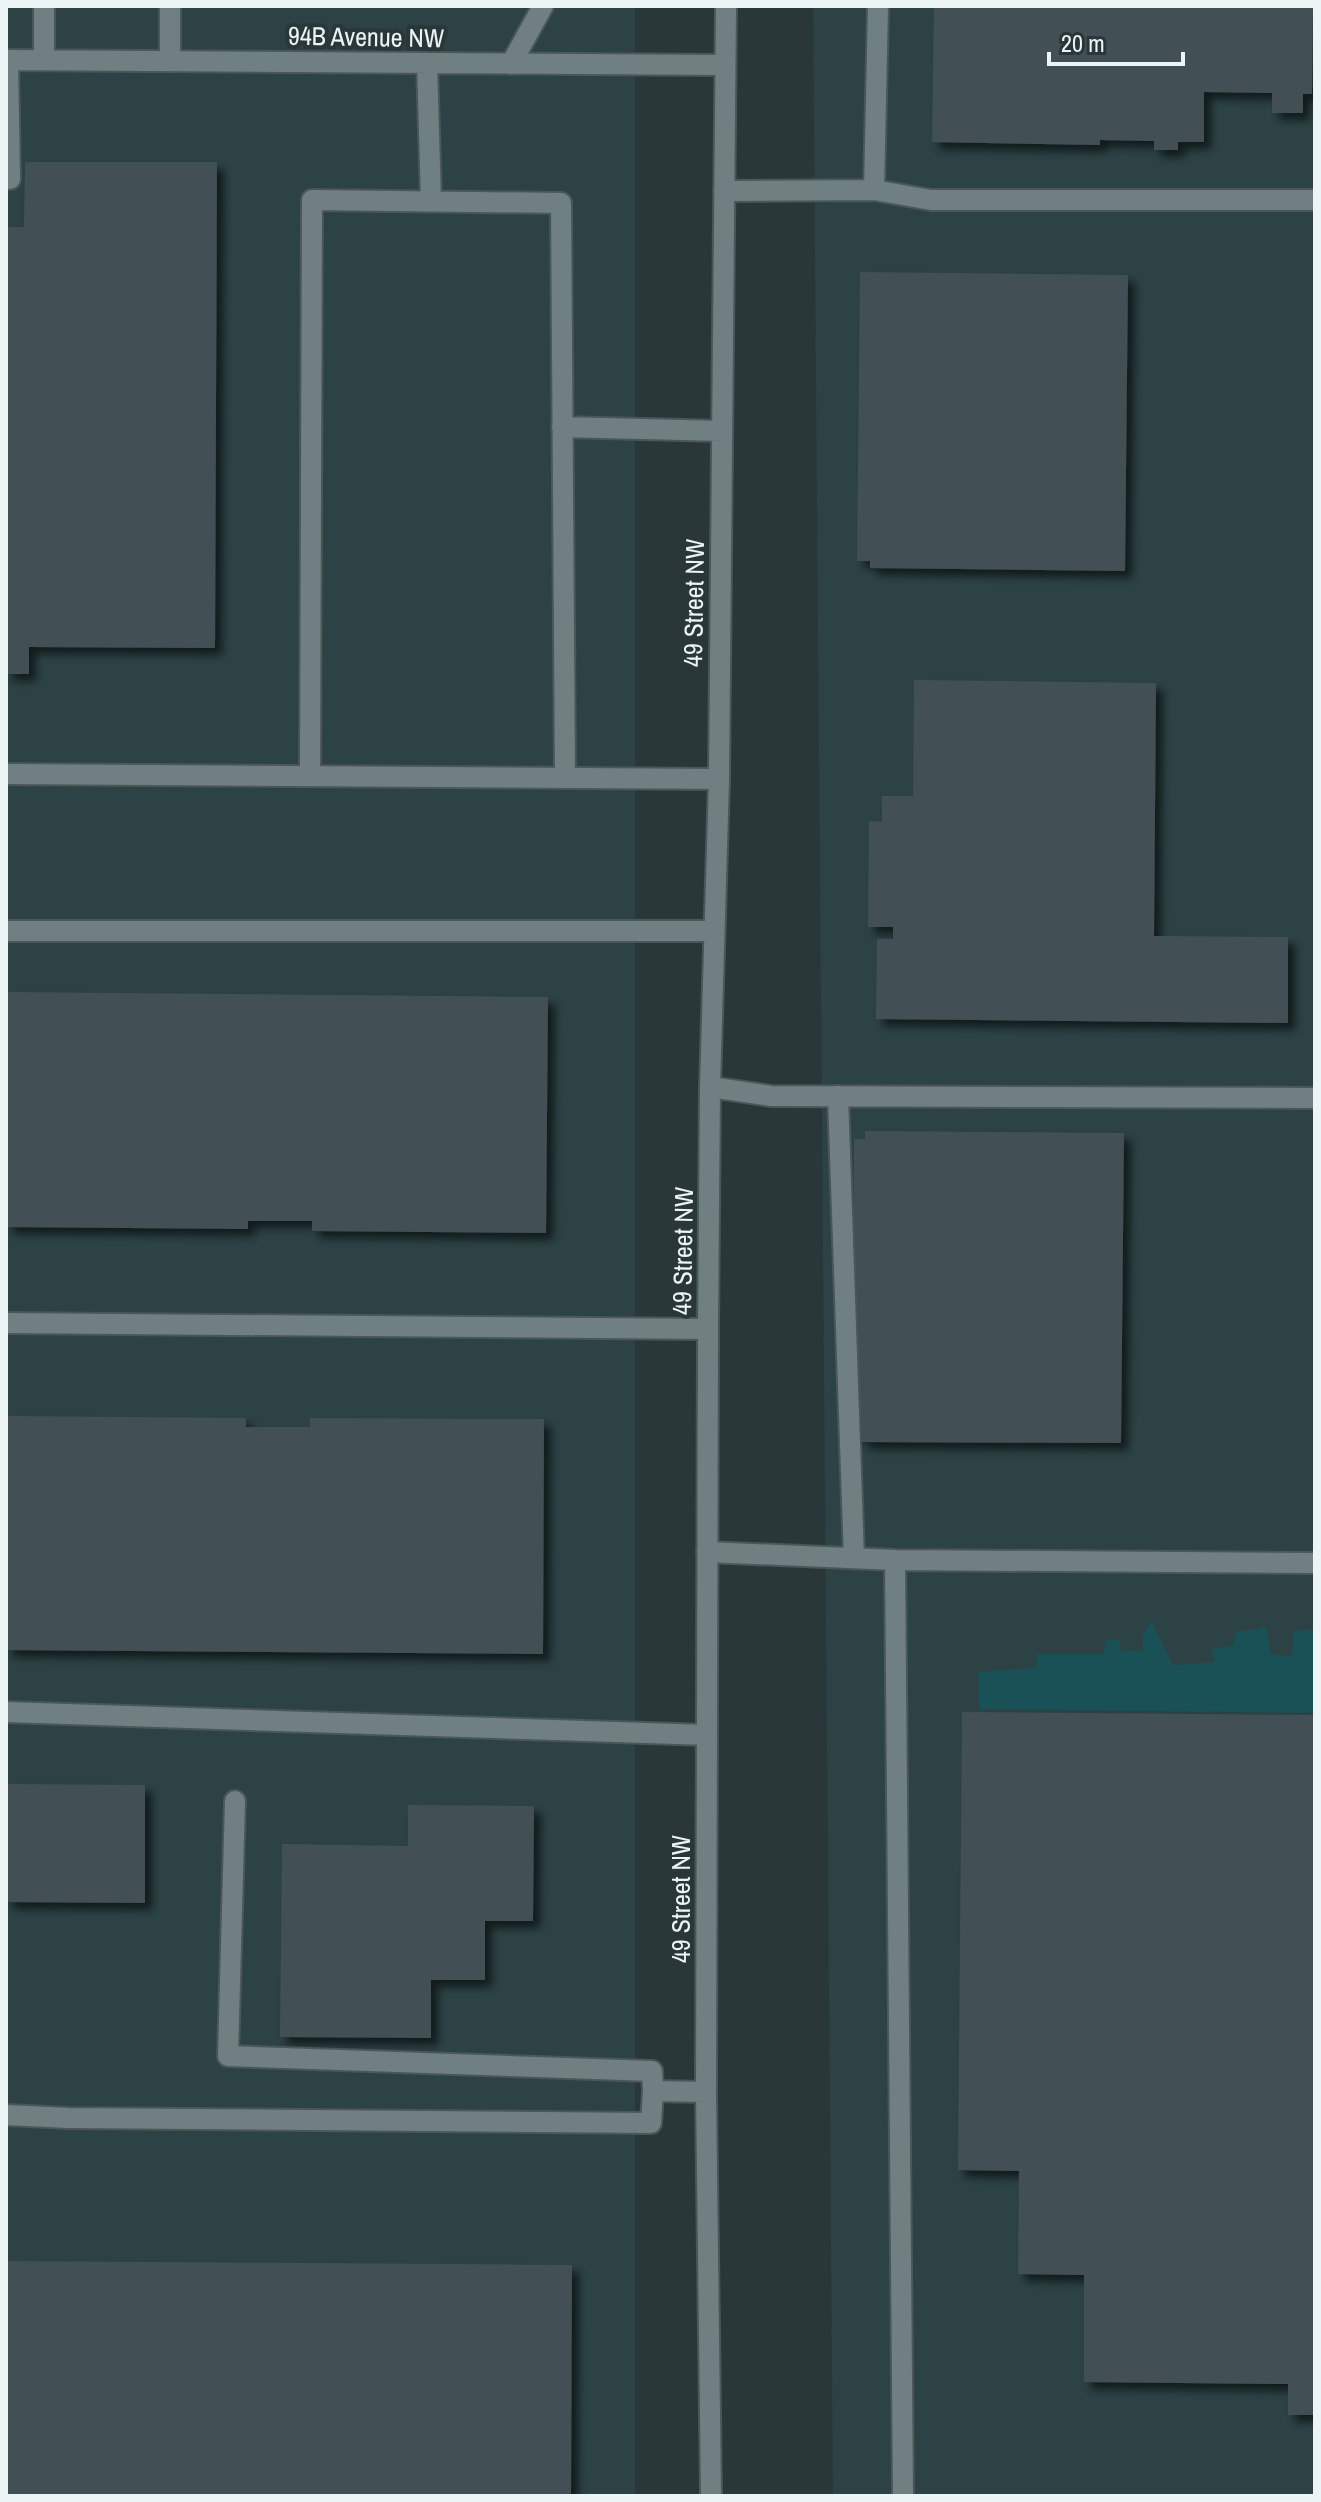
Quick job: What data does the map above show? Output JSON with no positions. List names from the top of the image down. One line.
{"streets":{"street":["94B Avenue NW","49 Street NW"]},"crossings":[["94B Avenue NW","49 Street NW"]],"scale_bar":"20 m"}
